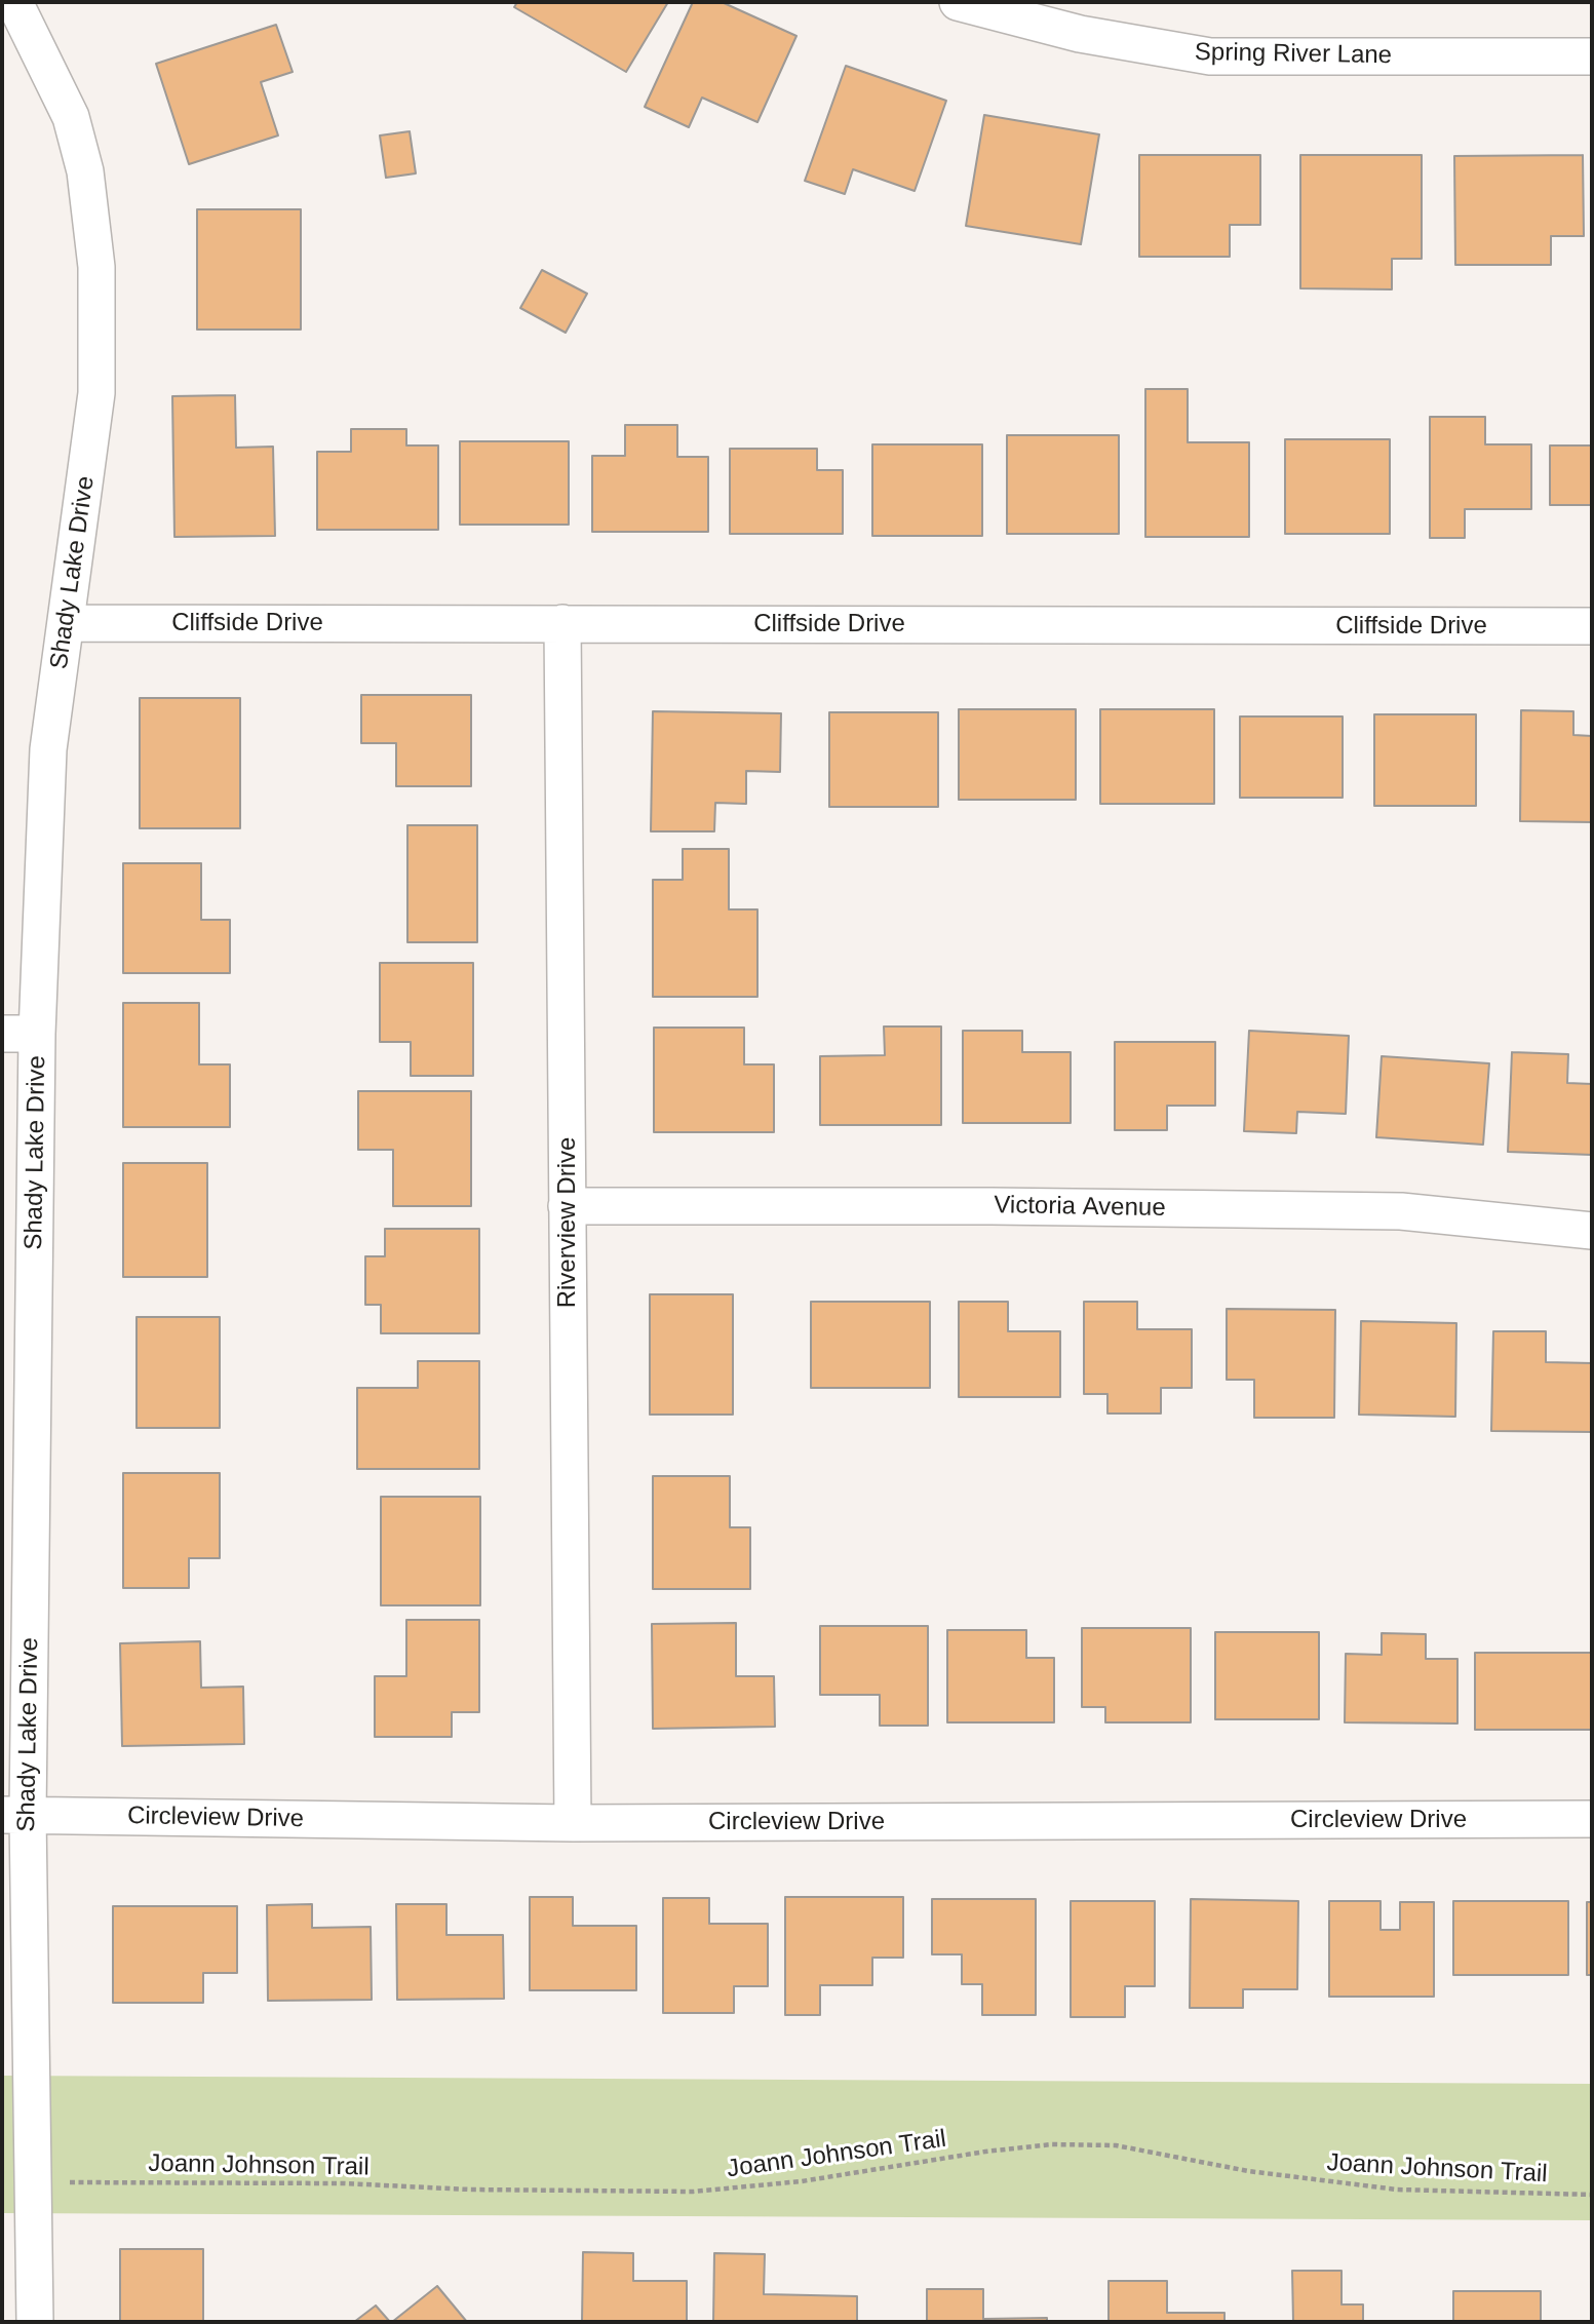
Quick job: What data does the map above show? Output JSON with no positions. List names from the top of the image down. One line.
{"streets":{"street":["Spring River Lane","Shady Lake Drive","Cliffside Drive","Victoria Avenue","Riverview Drive","Circleview Drive"],"path":["Joann Johnson Trail"]},"crossings":[["Shady Lake Drive","Cliffside Drive"],["Shady Lake Drive","Circleview Drive"],["Cliffside Drive","Riverview Drive"],["Victoria Avenue","Riverview Drive"],["Riverview Drive","Circleview Drive"]]}
